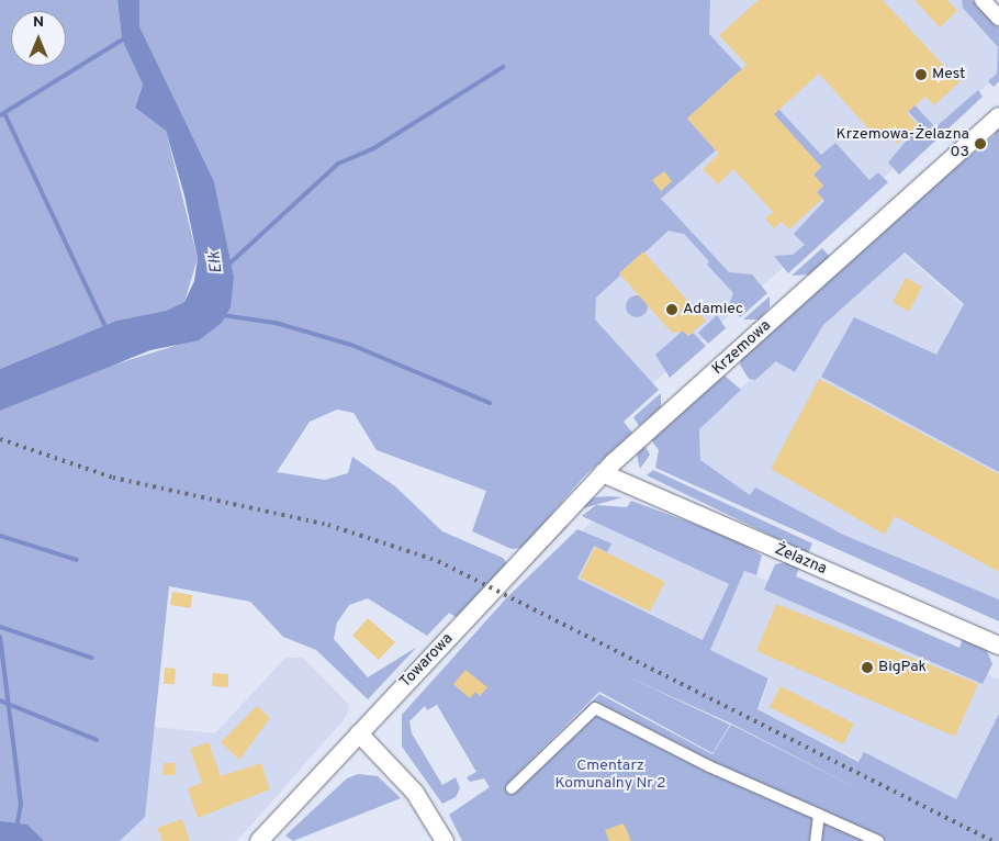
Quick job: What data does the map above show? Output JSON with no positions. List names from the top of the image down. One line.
{"streets":{"street":["Krzemowa","Żelazna","Towarowa"]},"crossings":[["Krzemowa","Żelazna"],["Krzemowa","Towarowa"]],"water":["Ełk"],"parks":["Cmentarz Komunalny Nr 2"],"places":["Mest","Krzemowa-Żelazna 03","Adamiec","BigPak"],"north":"top"}
